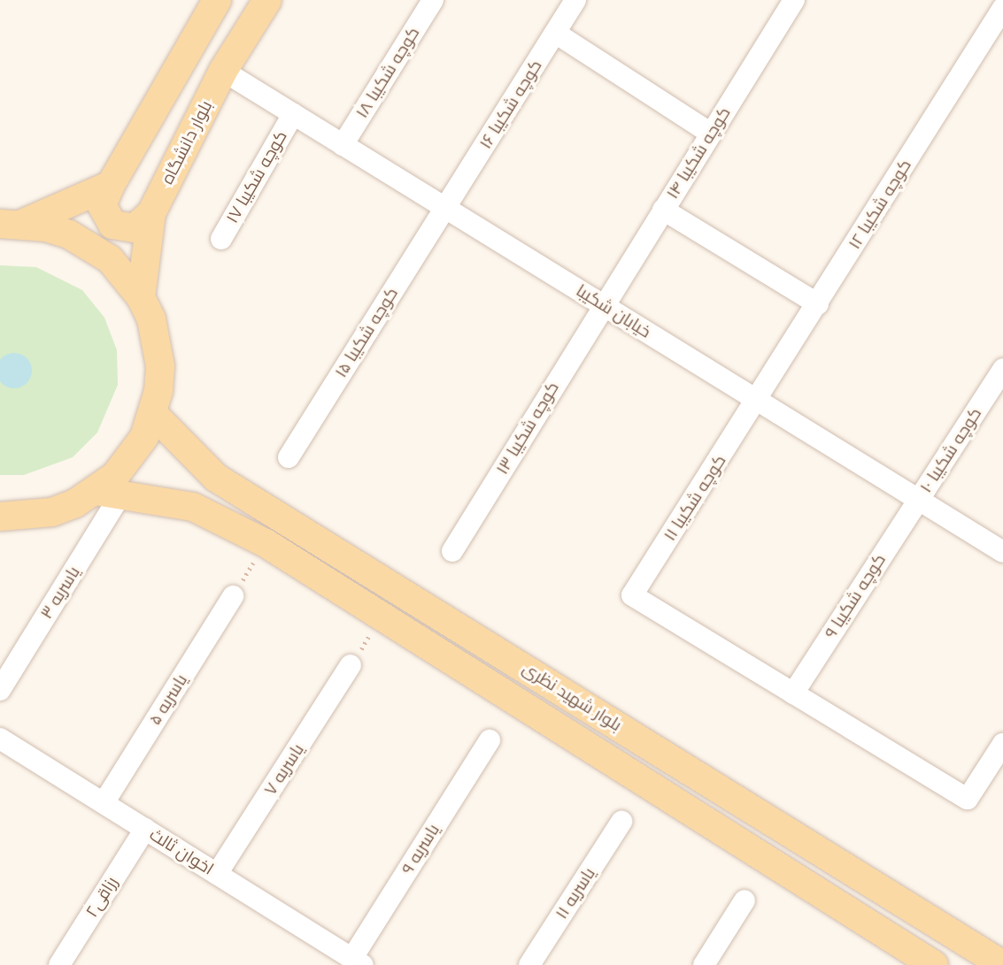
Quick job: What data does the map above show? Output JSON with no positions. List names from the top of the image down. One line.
{"streets":{"main road":["بلوار دانشگاه","بلوار شهید نظری"],"street":["کوچه شکیبا ۱۸","کوچه شکیبا ۱۶","کوچه شکیبا ۱۴","کوچه شکیبا ۱۷","کوچه شکیبا ۱۲","خیابان شکیبا","کوچه شکیبا ۱۵","کوچه شکیبا ۱۳","کوچه شکیبا ۱۰","کوچه شکیبا ۱۱","یاسریه ۳","کوچه شکیبا ۹","یاسریه ۵","یاسریه ۷","یاسریه ۹","اخوان ثالث","یاسریه ۱۱","رزاقی۲"]},"crossings":[["کوچه شکیبا ۱۸","خیابان شکیبا"],["کوچه شکیبا ۱۶","خیابان شکیبا"],["کوچه شکیبا ۱۶","کوچه شکیبا ۱۵"],["بلوار دانشگاه","خیابان شکیبا"],["کوچه شکیبا ۱۴","خیابان شکیبا"],["کوچه شکیبا ۱۴","کوچه شکیبا ۱۳"],["کوچه شکیبا ۱۷","خیابان شکیبا"],["کوچه شکیبا ۱۲","خیابان شکیبا"],["کوچه شکیبا ۱۲","کوچه شکیبا ۱۱"],["خیابان شکیبا","کوچه شکیبا ۱۵"],["خیابان شکیبا","کوچه شکیبا ۱۳"],["خیابان شکیبا","کوچه شکیبا ۱۰"],["خیابان شکیبا","کوچه شکیبا ۱۱"],["خیابان شکیبا","کوچه شکیبا ۹"],["کوچه شکیبا ۱۰","کوچه شکیبا ۹"],["کوچه شکیبا ۱۱","کوچه شکیبا ۹"],["یاسریه ۳","بلوار شهید نظری"],["یاسریه ۵","اخوان ثالث"],["یاسریه ۷","اخوان ثالث"],["یاسریه ۹","اخوان ثالث"],["اخوان ثالث","رزاقی۲"]]}
